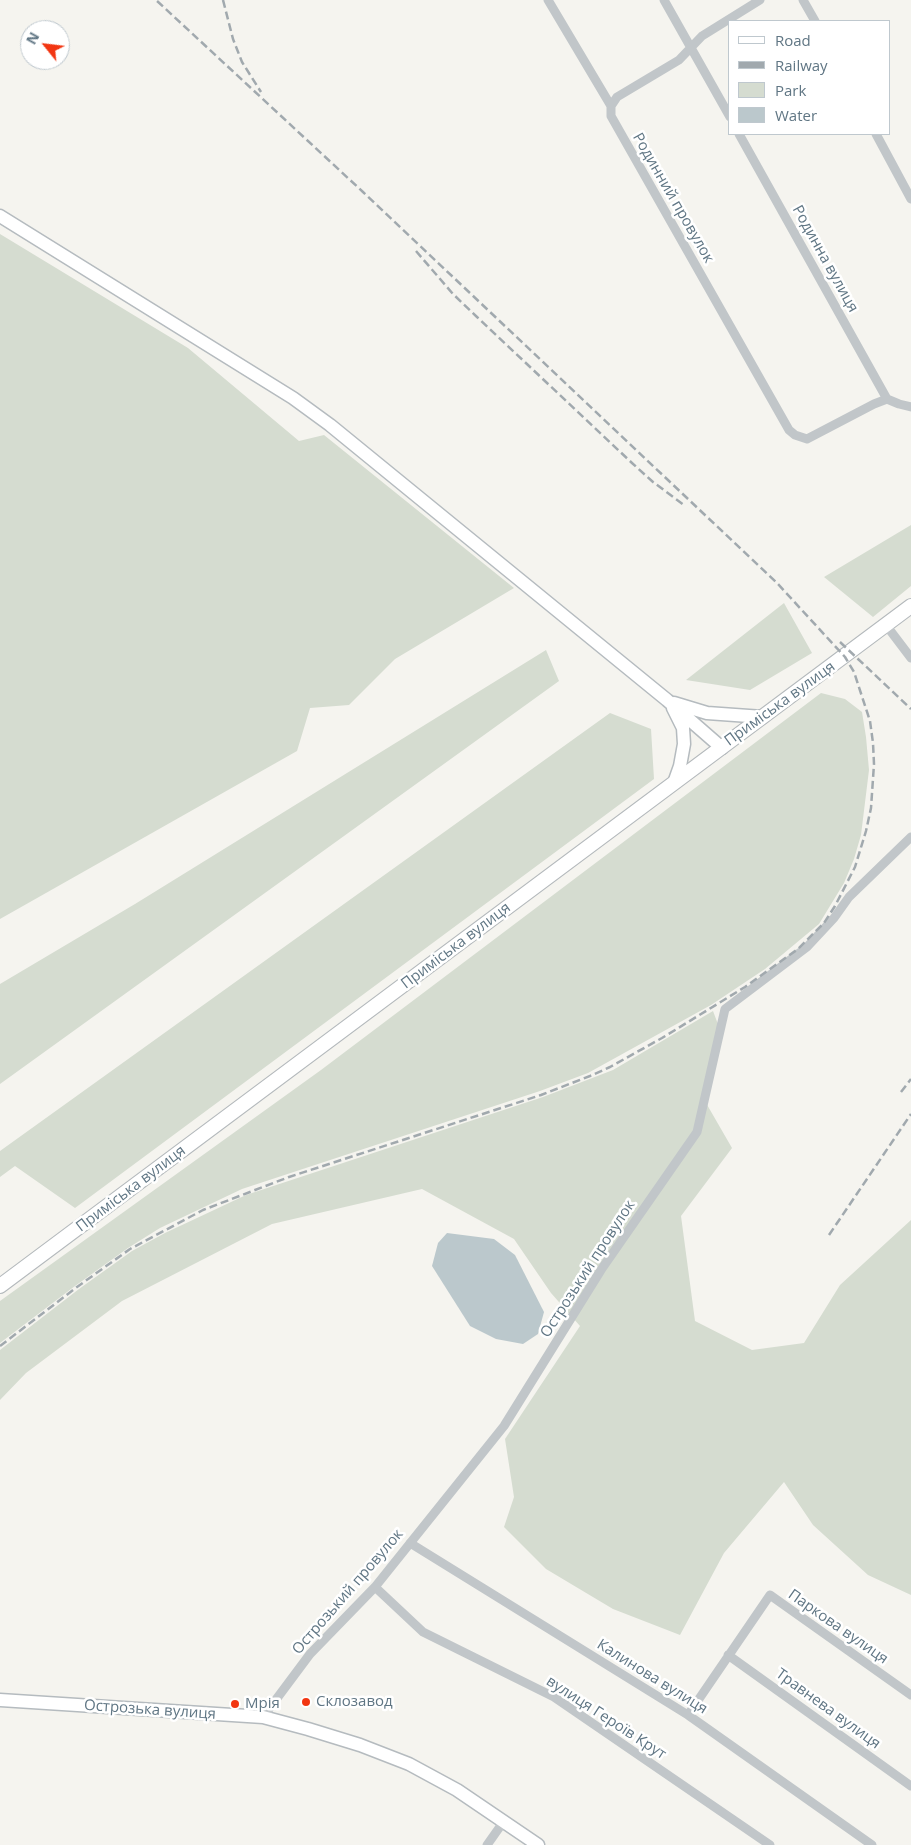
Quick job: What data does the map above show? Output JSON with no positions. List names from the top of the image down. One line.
{"streets":{"main road":["Приміська вулиця","Острозька вулиця"],"street":["Родинний провулок","Родинна вулиця","Острозький провулок","Паркова вулиця","Калинова вулиця","Травнева вулиця","вулиця Героїв Крут"]},"crossings":[["Родинний провулок","Родинна вулиця"],["Острозький провулок","Калинова вулиця"],["Острозький провулок","Острозька вулиця"],["Острозький провулок","вулиця Героїв Крут"],["Паркова вулиця","Калинова вулиця"],["Паркова вулиця","Травнева вулиця"]],"places":["Склозавод","Мрія"],"legend":["Road","Railway","Park","Water"],"north":"top left"}
